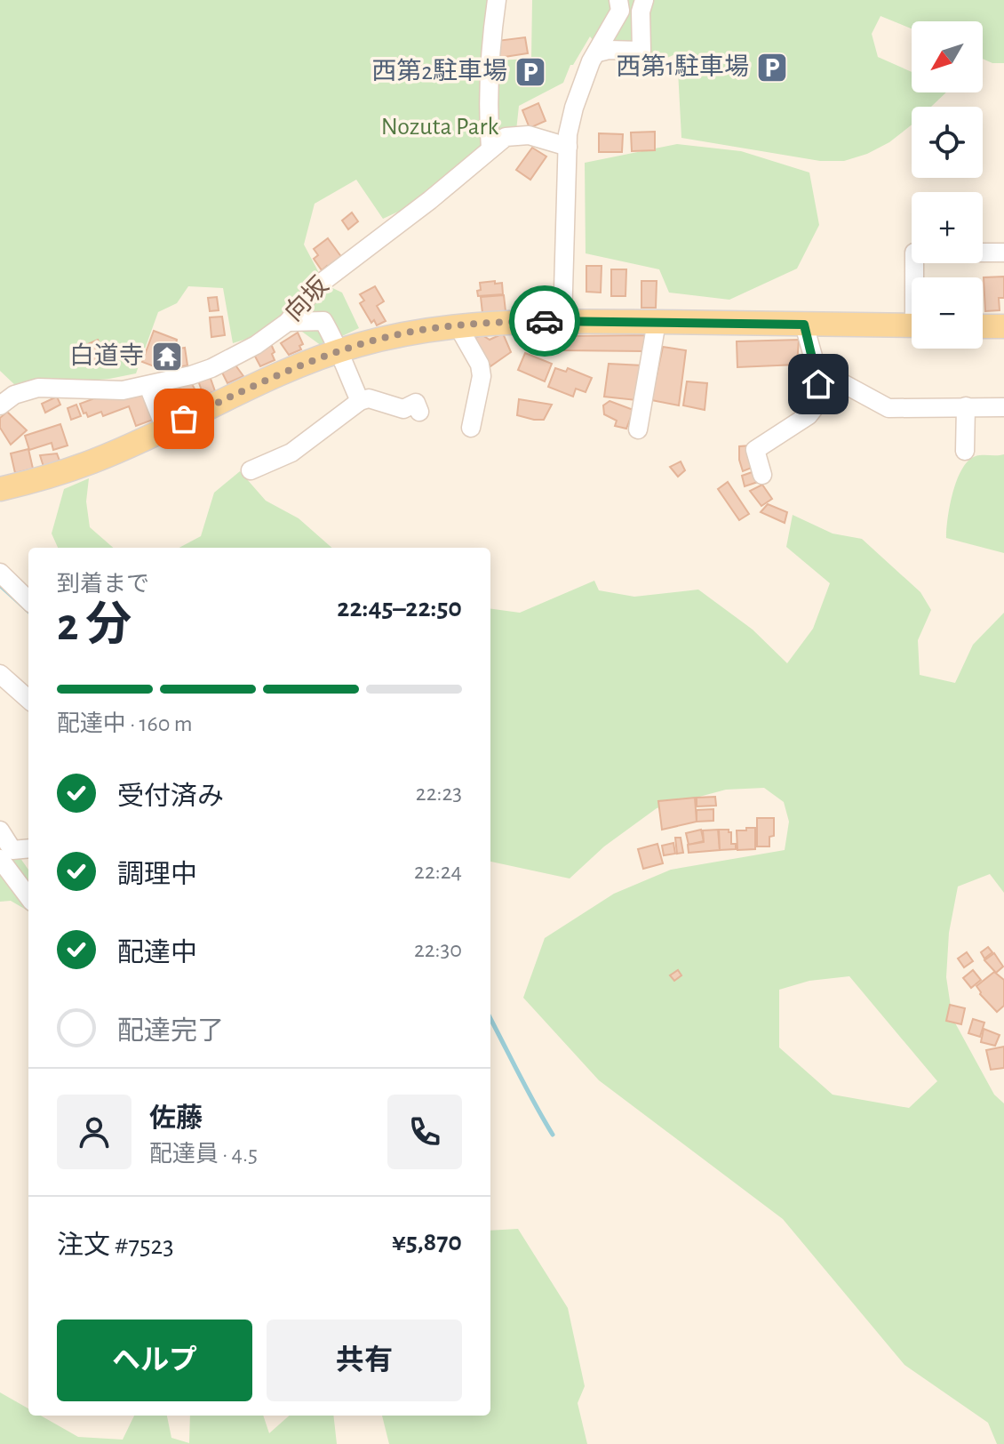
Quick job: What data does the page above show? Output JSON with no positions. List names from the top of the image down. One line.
{"streets":{"street":["向坂"]},"parks":["Nozuta Park"],"places":{"parking":["西第1駐車場","西第2駐車場"],"temple":["白道寺"]},"north":"bottom left","page":{"map_buttons":["+","−"],"heading":["2 分","到着まで","22:45–22:50"],"panel":["佐藤","配達員 · 4.5","注文 #7523","¥5,870"],"bar":"配達中 · 160 m","list":[["受付済み","22:23"],["調理中","22:24"],["配達中","22:30"],"配達完了"],"buttons":["ヘルプ","共有"]}}
